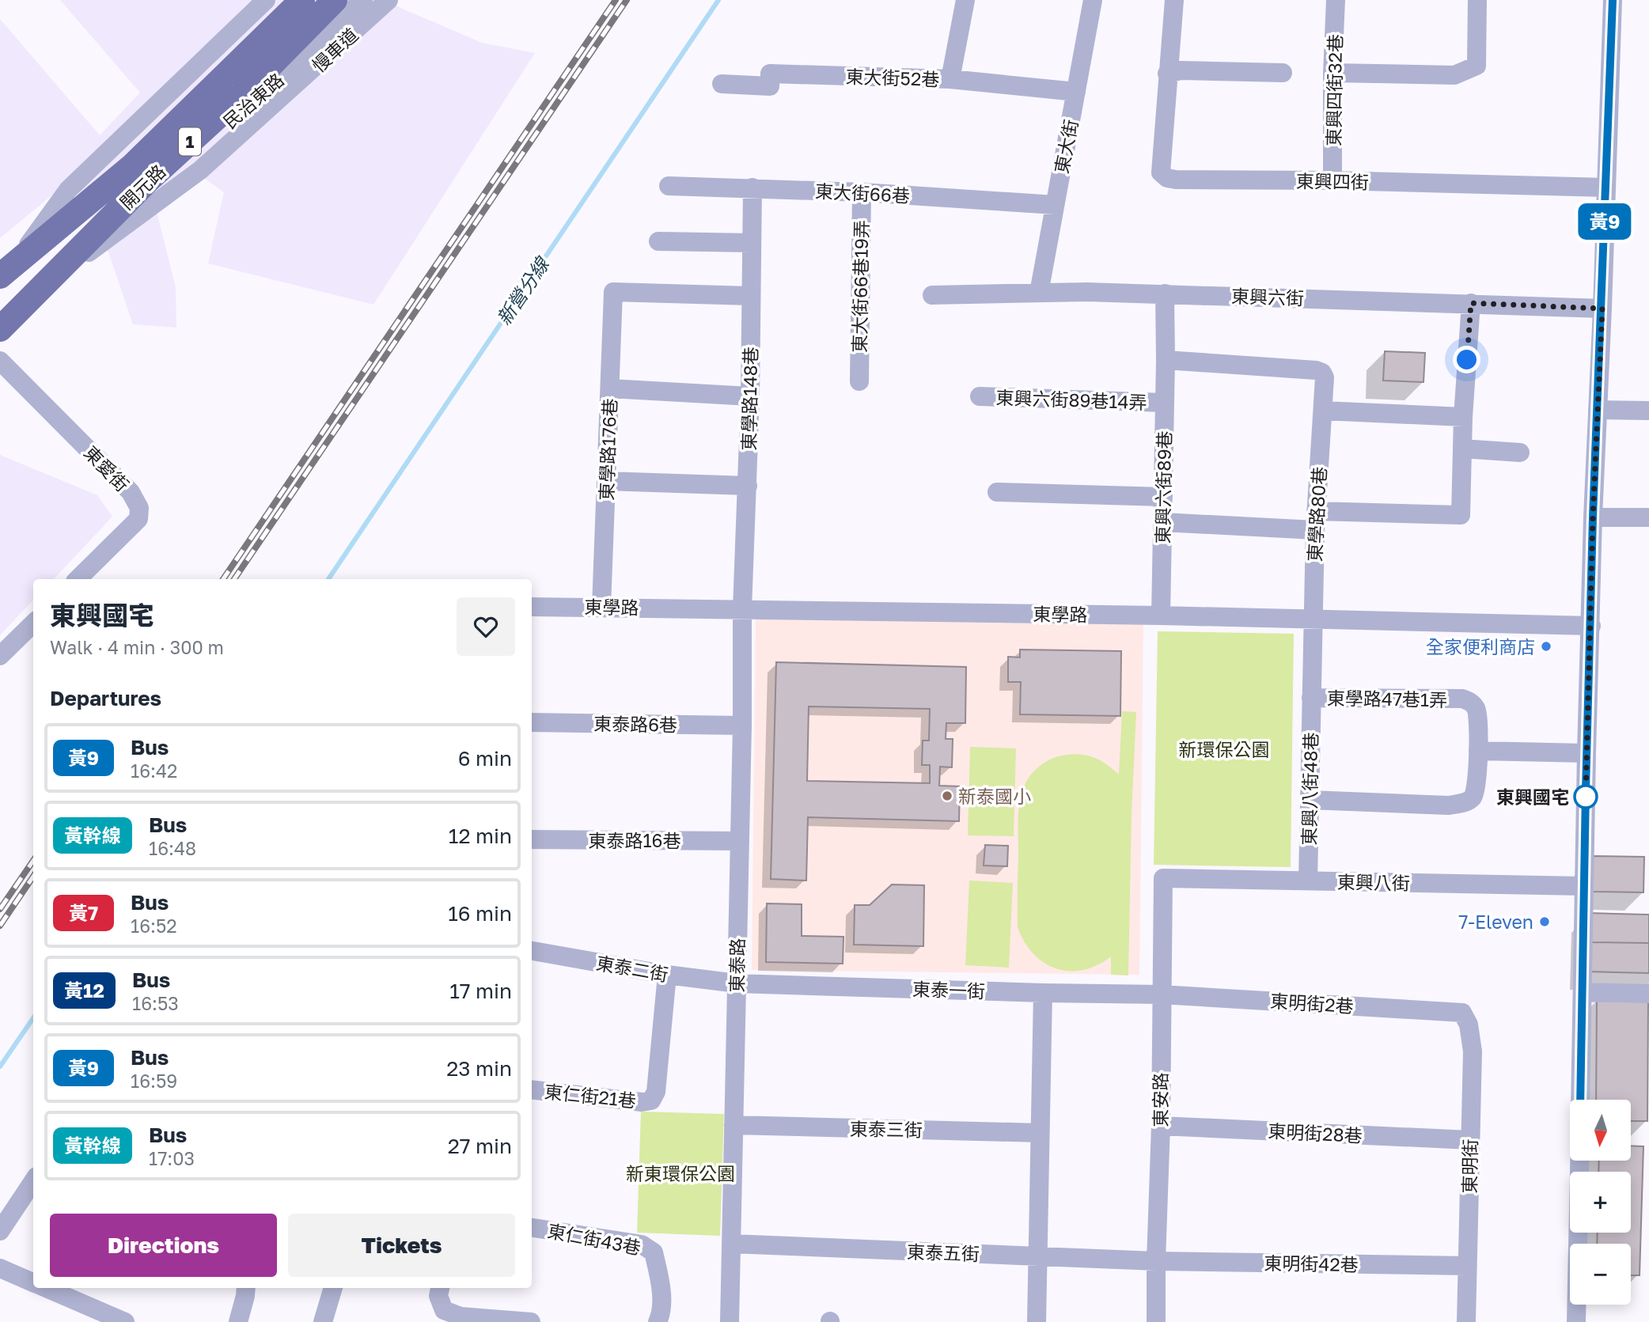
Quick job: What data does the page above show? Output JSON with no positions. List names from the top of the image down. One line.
{"streets":{"main road":["1","開元路"],"street":["慢車道","東大街52巷","東興四街32巷","民治東路","東大街","東興四街","東大街66巷","東大街66巷19弄","東興六街","東學路148巷","東興六街89巷14弄","東學路176巷","東愛街","東興六街89巷","東學路80巷","東學路","東學路47巷1弄","東泰路6巷","東興八街48巷","東泰路16巷","東興八街","東泰路","東泰二街","東泰一街","東明街2巷","東仁街21巷","東安路","東泰三街","東明街28巷","東明街","東仁街43巷","東泰五街","東明街42巷"]},"crossings":[["慢車道","民治東路"],["慢車道","開元路"],["東大街52巷","東大街"],["東興四街32巷","東興四街"],["民治東路","開元路"],["東大街","東大街66巷"],["東大街","東興六街"],["東大街66巷","東大街66巷19弄"],["東大街66巷","東學路148巷"],["東興六街","東興六街89巷"],["東學路148巷","東學路176巷"],["東學路148巷","東學路"],["東學路148巷","東泰路"],["東興六街89巷14弄","東興六街89巷"],["東學路176巷","東學路"],["東興六街89巷","東學路"],["東學路80巷","東學路"],["東學路80巷","東學路47巷1弄"],["東學路80巷","東興八街48巷"],["東學路","東泰路"],["東學路47巷1弄","東興八街48巷"],["東泰路6巷","東泰路"],["東興八街48巷","東興八街"],["東泰路16巷","東泰路"],["東興八街","東安路"],["東泰路","東泰二街"],["東泰路","東泰一街"],["東泰路","東泰三街"],["東泰路","東泰五街"],["東泰二街","東泰一街"],["東泰二街","東仁街21巷"],["東泰一街","東明街2巷"],["東泰一街","東安路"],["東明街2巷","東安路"],["東明街2巷","東明街"],["東安路","東明街28巷"],["東安路","東泰五街"],["東安路","東明街42巷"],["東明街28巷","東明街"],["東明街","東明街42巷"],["東泰五街","東明街42巷"]],"water":["新營分線"],"parks":["新環保公園","新東環保公園"],"places":["全家便利商店","新泰國小","東興國宅","7-Eleven"],"lines":["bus line 黃9"],"north":"bottom","page":{"on_map":"黃9","heading":[["東興國宅","Walk · 4 min · 300 m"],"Departures"],"list":[{"mark":"黃9","name":"Bus","note":"16:42","value":"6 min"},{"mark":"黃幹線","name":"Bus","note":"16:48","value":"12 min"},{"mark":"黃7","name":"Bus","note":"16:52","value":"16 min"},{"mark":"黃12","name":"Bus","note":"16:53","value":"17 min"},{"mark":"黃9","name":"Bus","note":"16:59","value":"23 min"},{"mark":"黃幹線","name":"Bus","note":"17:03","value":"27 min"}],"map_buttons":["+","−"],"buttons":["Directions","Tickets"]}}
